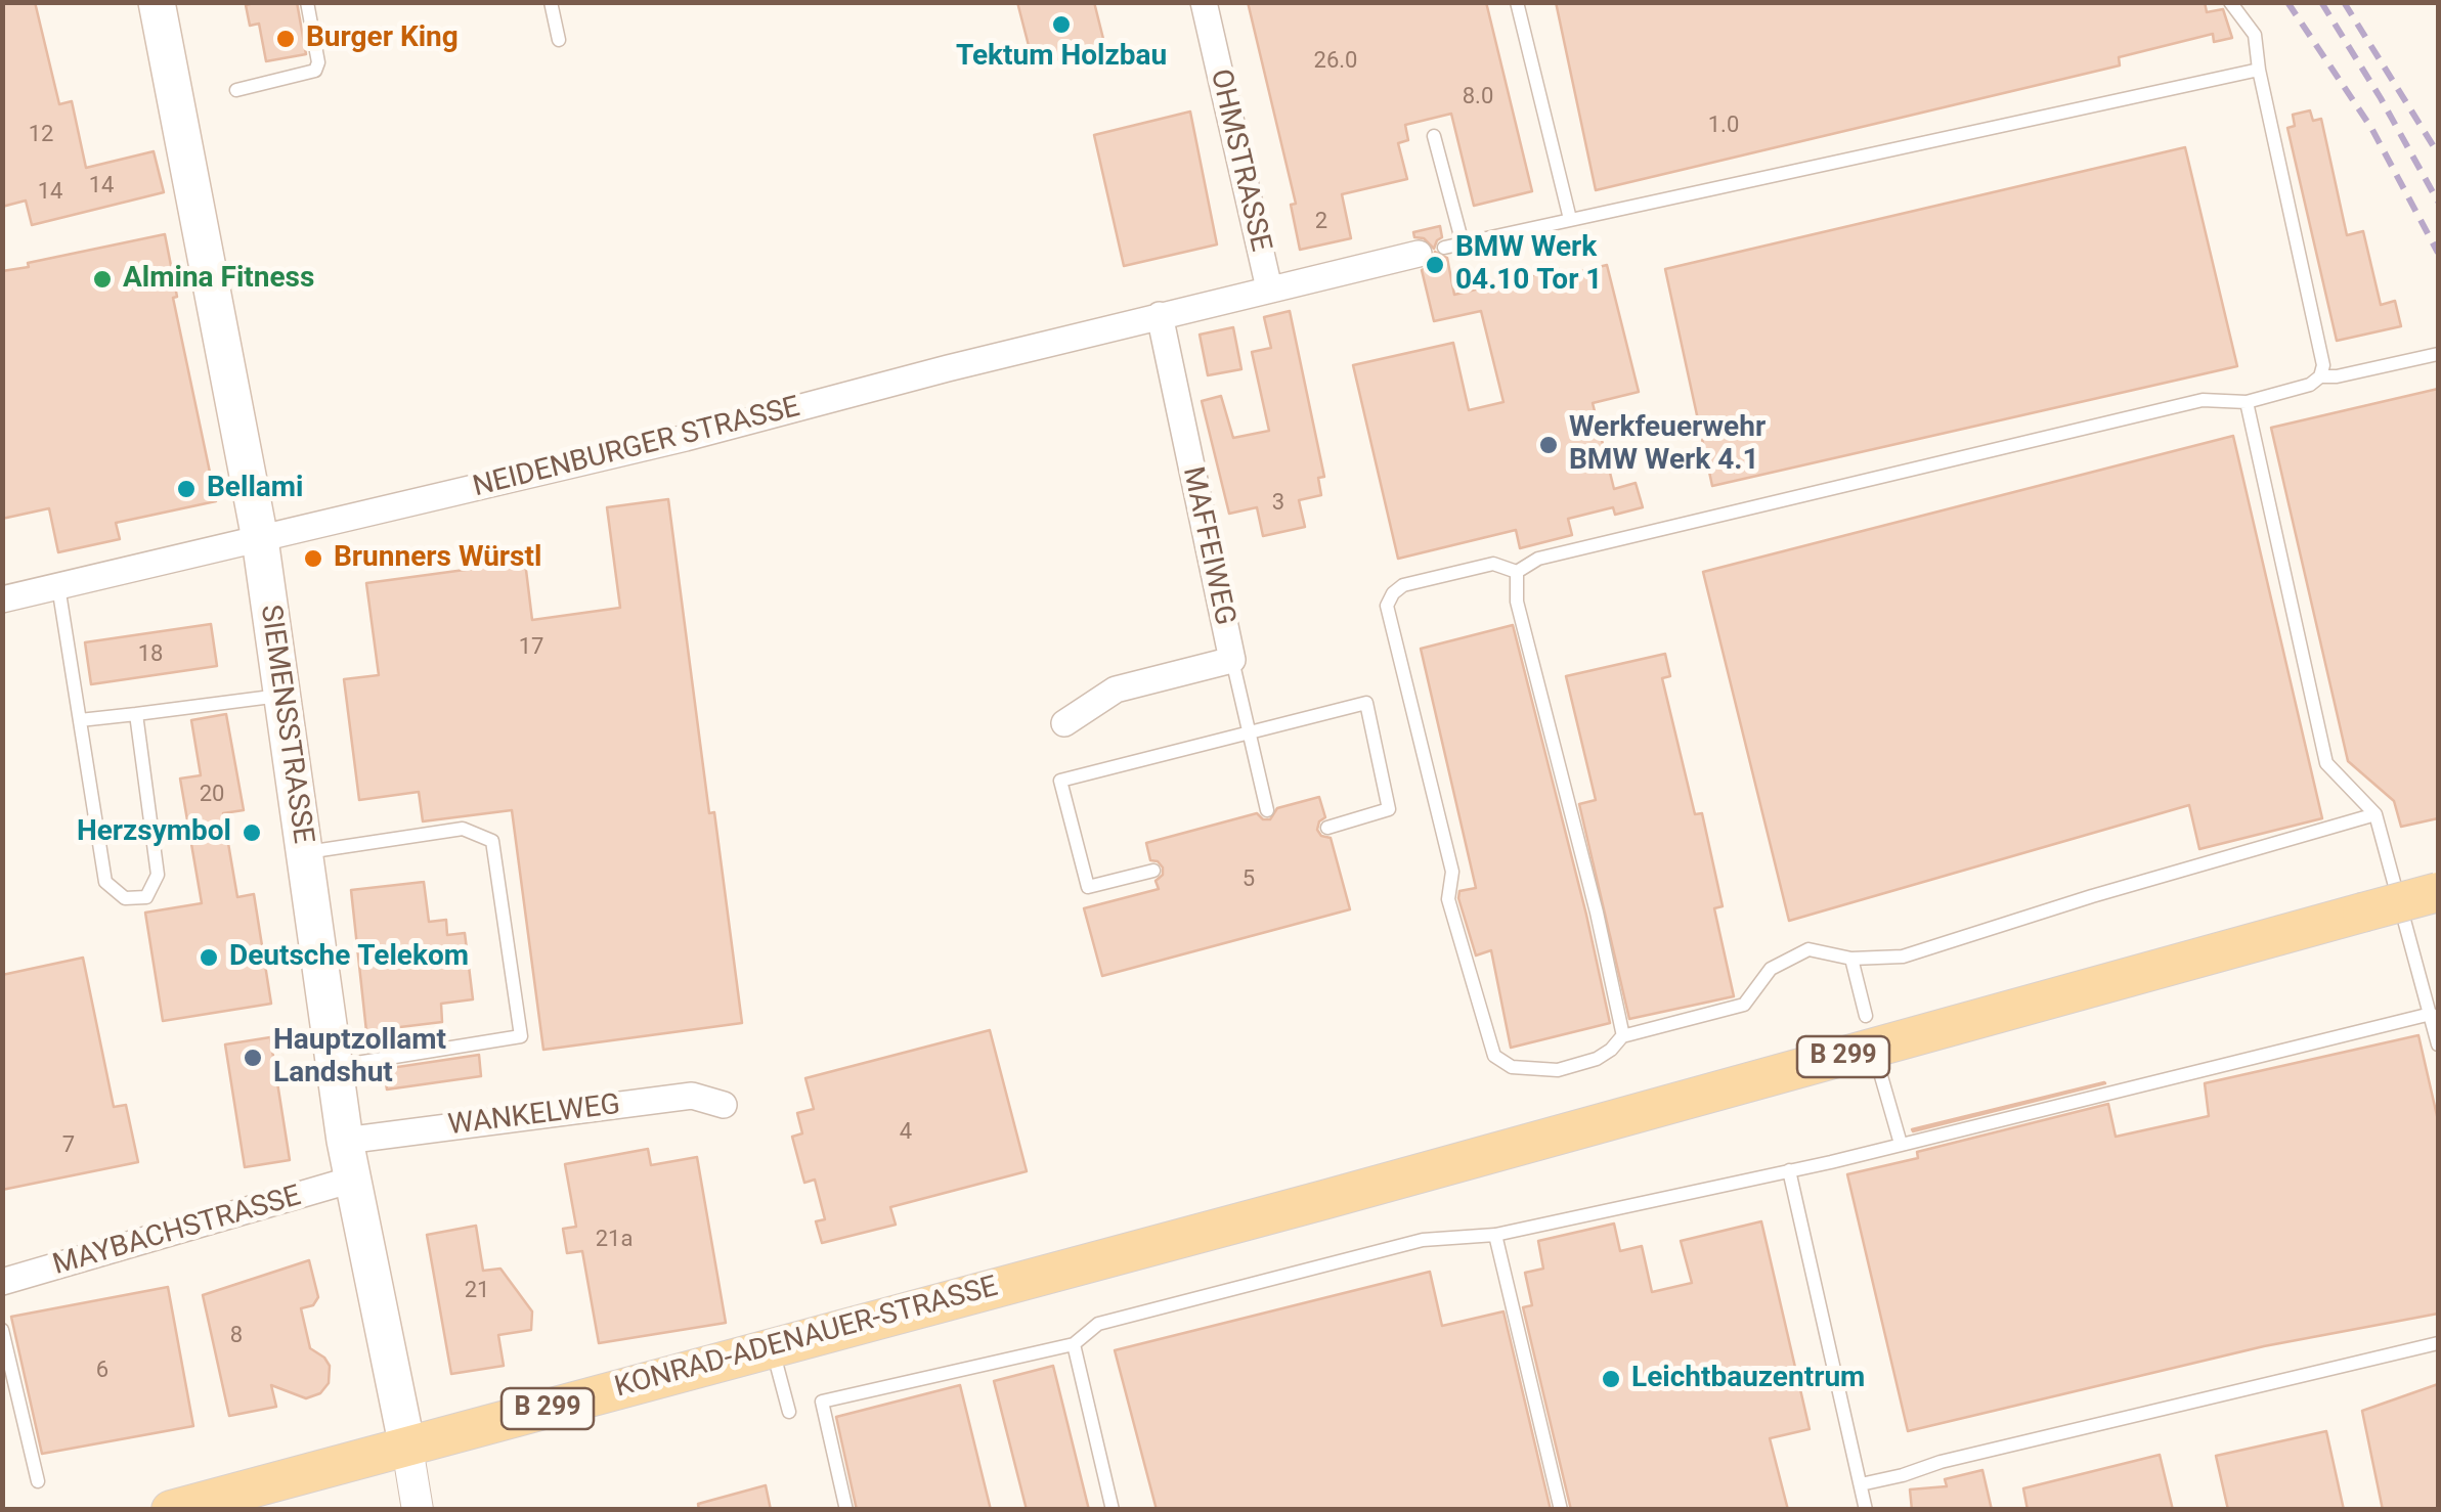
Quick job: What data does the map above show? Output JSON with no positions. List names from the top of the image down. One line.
{"streets":{"main road":["SIEMENSSTRASSE","B 299","KONRAD-ADENAUER-STRASSE"],"street":["OHMSTRASSE","NEIDENBURGER STRASSE","MAFFEIWEG","WANKELWEG","MAYBACHSTRASSE"]},"crossings":[["OHMSTRASSE","NEIDENBURGER STRASSE"],["NEIDENBURGER STRASSE","MAFFEIWEG"],["NEIDENBURGER STRASSE","SIEMENSSTRASSE"],["SIEMENSSTRASSE","WANKELWEG"],["SIEMENSSTRASSE","MAYBACHSTRASSE"],["SIEMENSSTRASSE","KONRAD-ADENAUER-STRASSE"]],"places":["Tektum Holzbau","Burger King","BMW Werk 04.10 Tor 1","Almina Fitness","Werkfeuerwehr BMW Werk 4.1","Bellami","Brunners Würstl","Herzsymbol","Deutsche Telekom","Hauptzollamt Landshut","Leichtbauzentrum"],"house_numbers":["26.0","8.0","1.0","12","14","14","2","3","17","18","20","5","4","7","21a","21","8","6"]}
